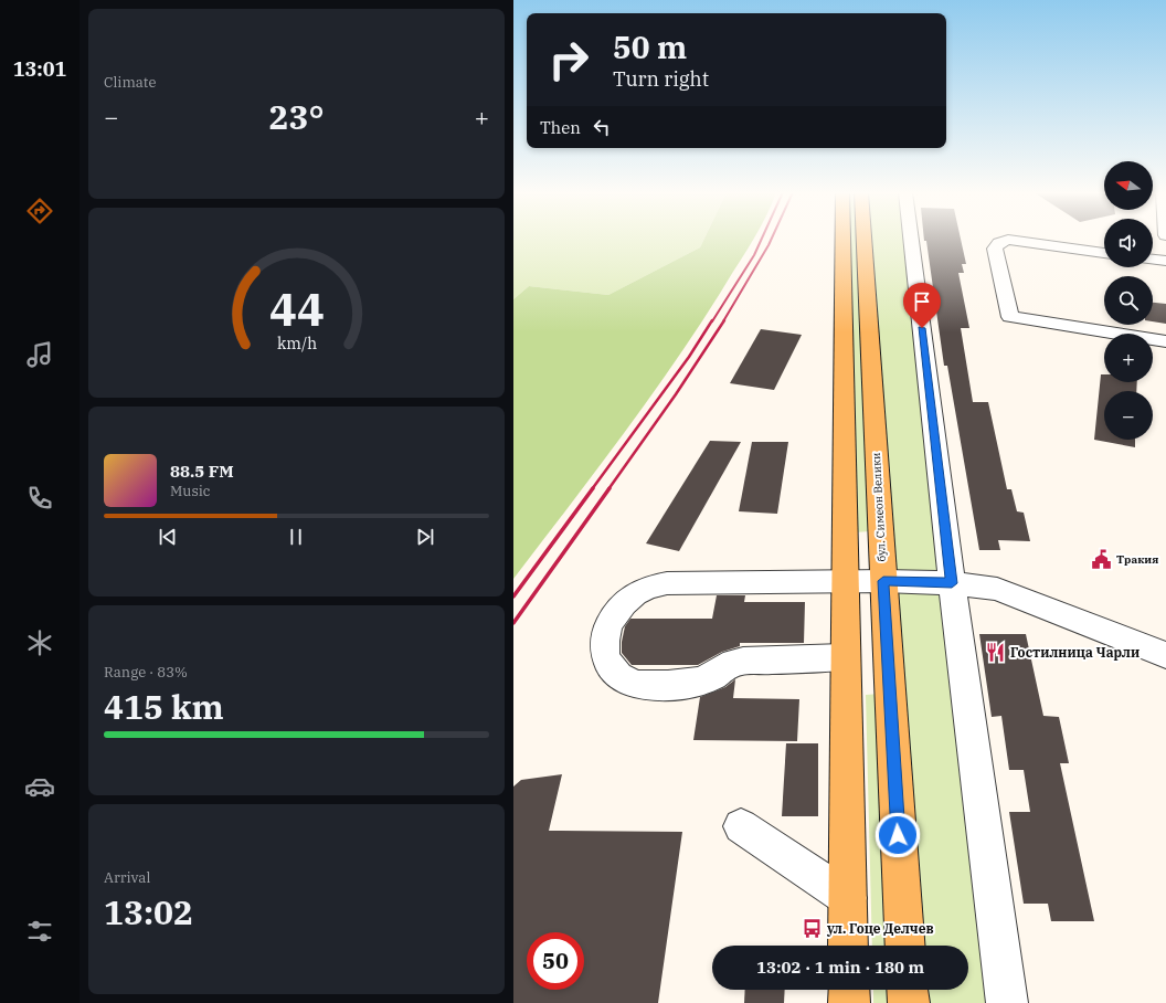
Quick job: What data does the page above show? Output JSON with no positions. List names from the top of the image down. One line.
{"streets":{"main road":["бул. Симеон Велики"]},"places":{"public building":["Тракия"],"restaurant":["Гостилница Чарли"],"bus stop":["ул. Гоце Делчев"]},"north":"left","page":{"tabs":"13:01","tile":["Climate",["Range · 83%","415 km"],["Arrival","13:02"]],"turn":["50 m","Turn right"],"heat":["−","23°","+"],"then":"Then","map_buttons":["+","−"],"song":["88.5 FM","Music"],"limit":"50","trip":"13:02 · 1 min · 180 m","gauge":["44","km/h"]}}
